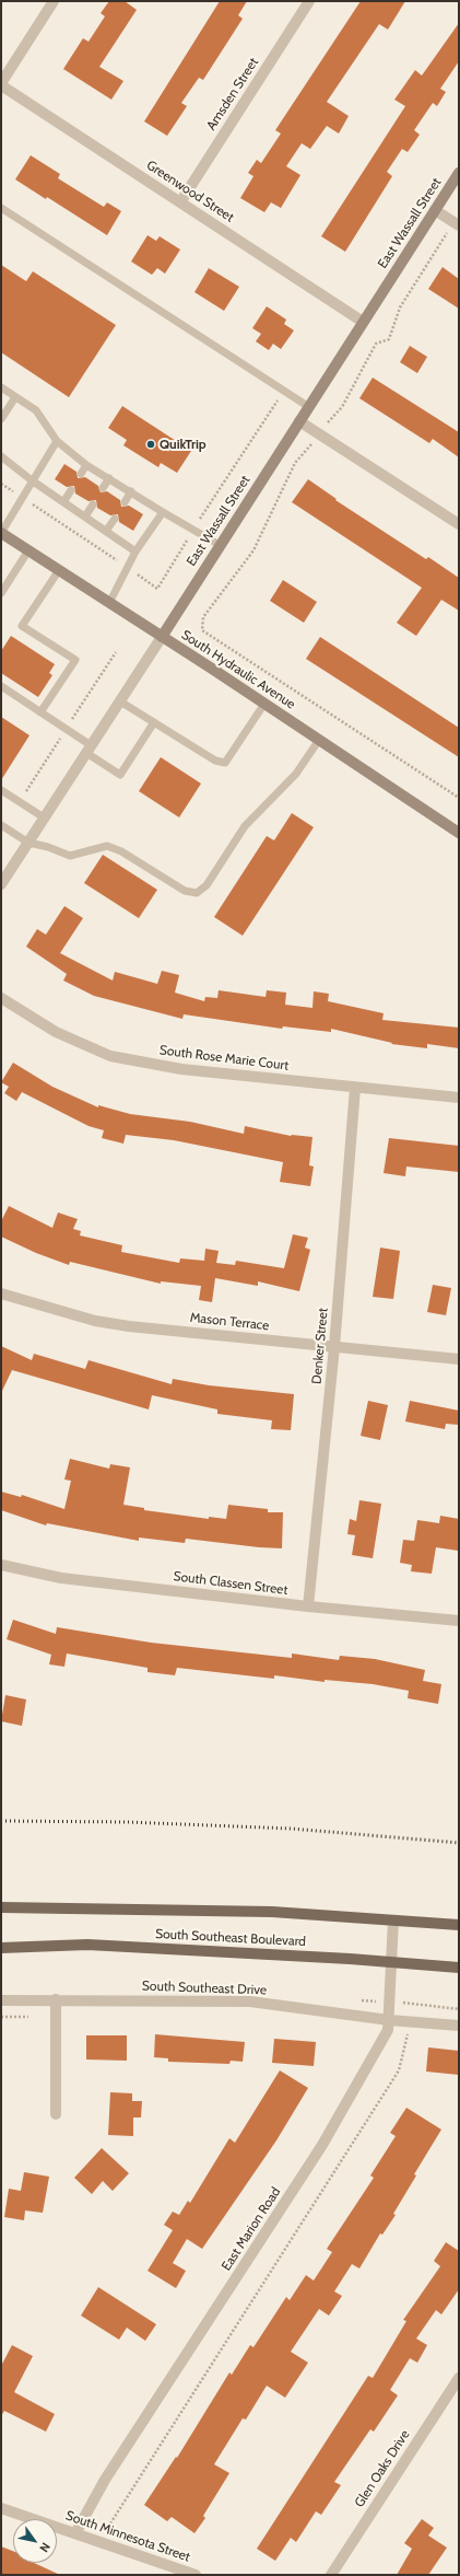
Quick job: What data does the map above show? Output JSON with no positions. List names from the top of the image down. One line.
{"streets":{"main road":["South Southeast Boulevard"],"street":["Amsden Street","Greenwood Street","East Wassall Street","South Hydraulic Avenue","South Rose Marie Court","Mason Terrace","Denker Street","South Classen Street","South Southeast Drive","East Marion Road","Glen Oaks Drive","South Minnesota Street"]},"crossings":[["Amsden Street","Greenwood Street"],["Greenwood Street","East Wassall Street"],["East Wassall Street","South Hydraulic Avenue"],["South Rose Marie Court","Denker Street"],["Mason Terrace","Denker Street"],["Denker Street","South Classen Street"],["South Southeast Boulevard","East Marion Road"],["South Southeast Drive","East Marion Road"],["East Marion Road","South Minnesota Street"]],"places":["QuikTrip"],"north":"bottom right"}
